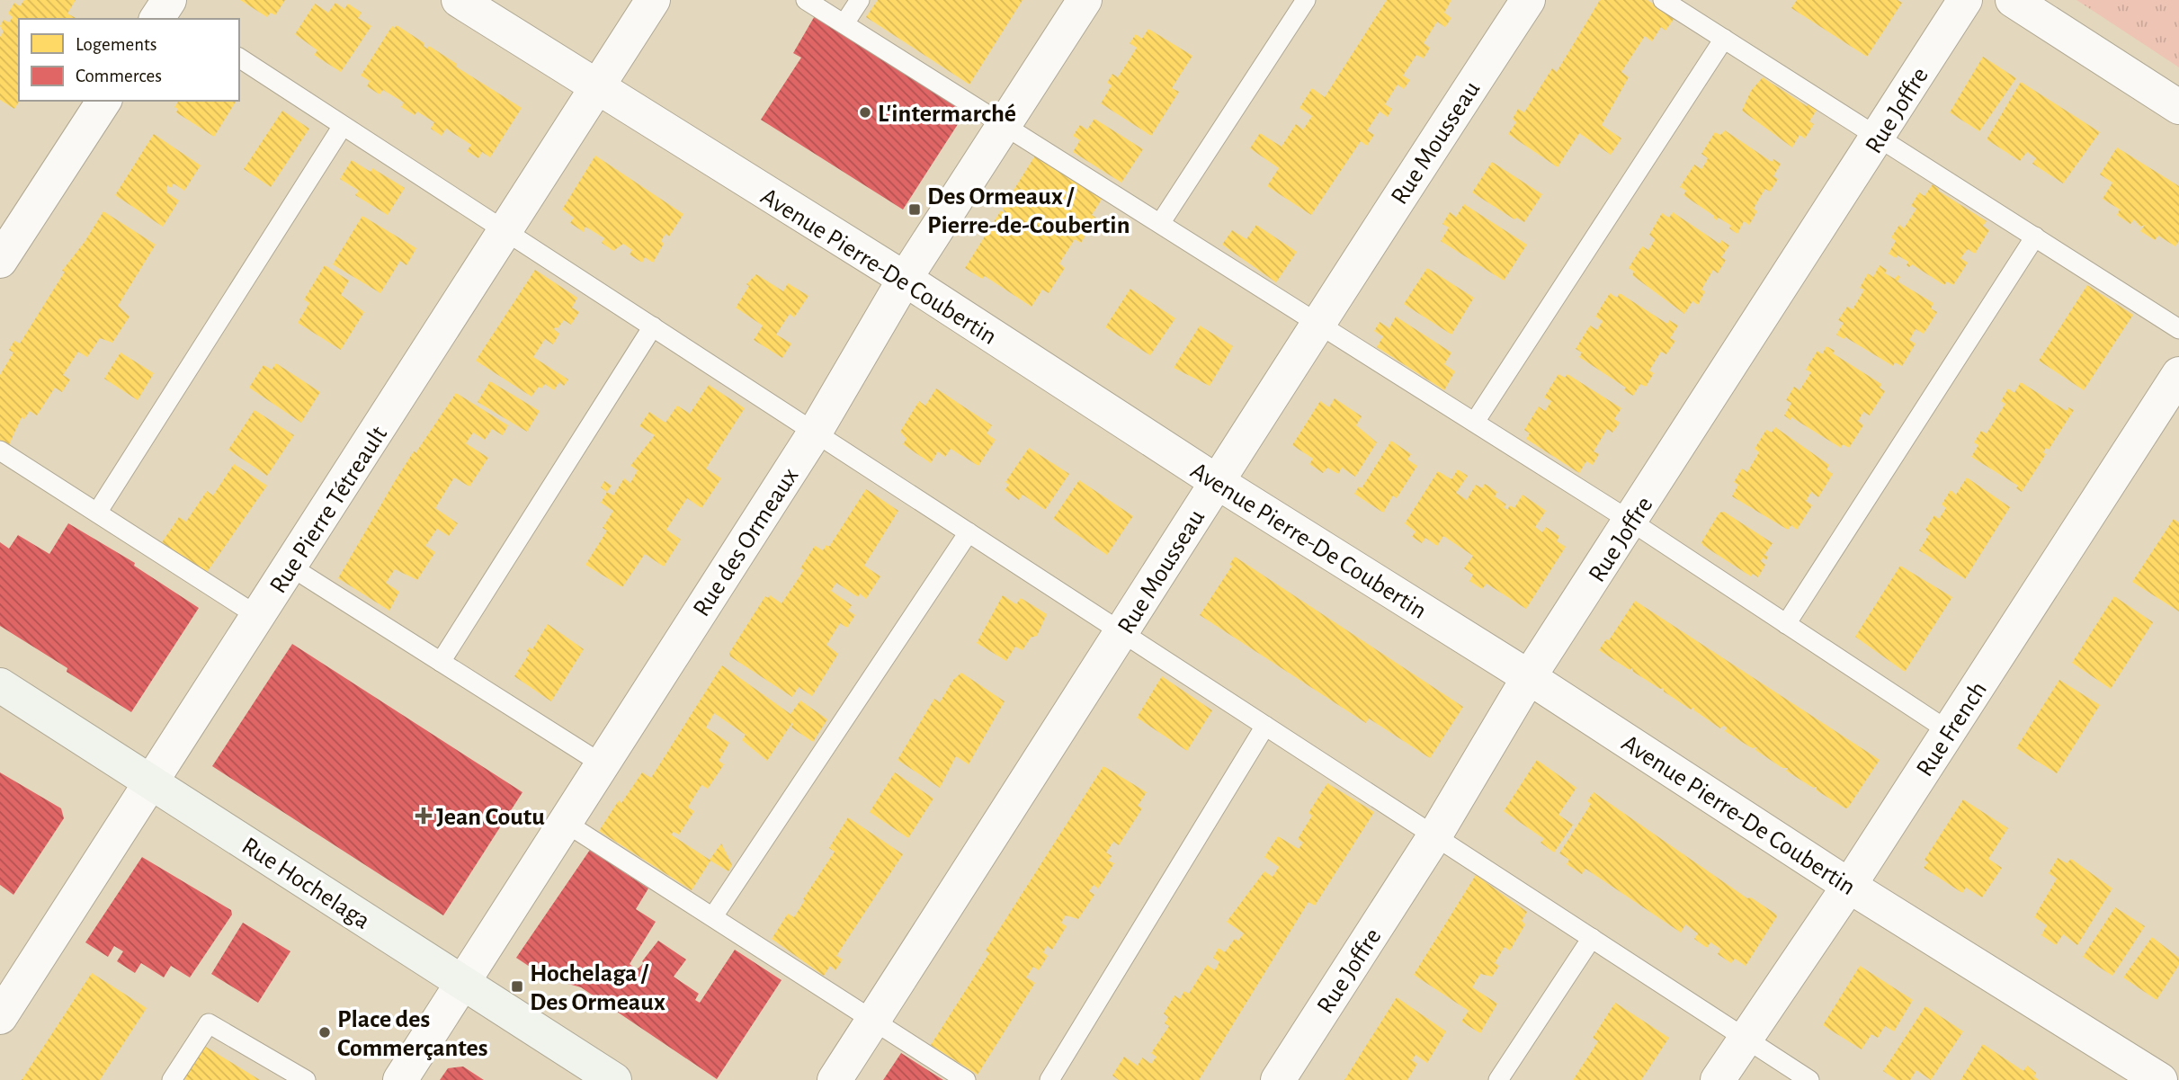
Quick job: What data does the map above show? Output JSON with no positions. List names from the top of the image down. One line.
{"streets":{"main road":["Rue Hochelaga"],"street":["Rue Joffre","Rue Mousseau","Avenue Pierre-De Coubertin","Rue Pierre Tétreault","Rue des Ormeaux","Rue French"]},"crossings":[["Rue Joffre","Avenue Pierre-De Coubertin"],["Rue Mousseau","Avenue Pierre-De Coubertin"],["Avenue Pierre-De Coubertin","Rue Pierre Tétreault"],["Avenue Pierre-De Coubertin","Rue des Ormeaux"],["Avenue Pierre-De Coubertin","Rue French"],["Rue Pierre Tétreault","Rue Hochelaga"],["Rue des Ormeaux","Rue Hochelaga"]],"places":{"other":["L'intermarché","Place des Commerçantes"],"transit":["Des Ormeaux / Pierre-de-Coubertin","Hochelaga / Des Ormeaux"],"health":["Jean Coutu"]},"legend":["Logements","Commerces"]}
